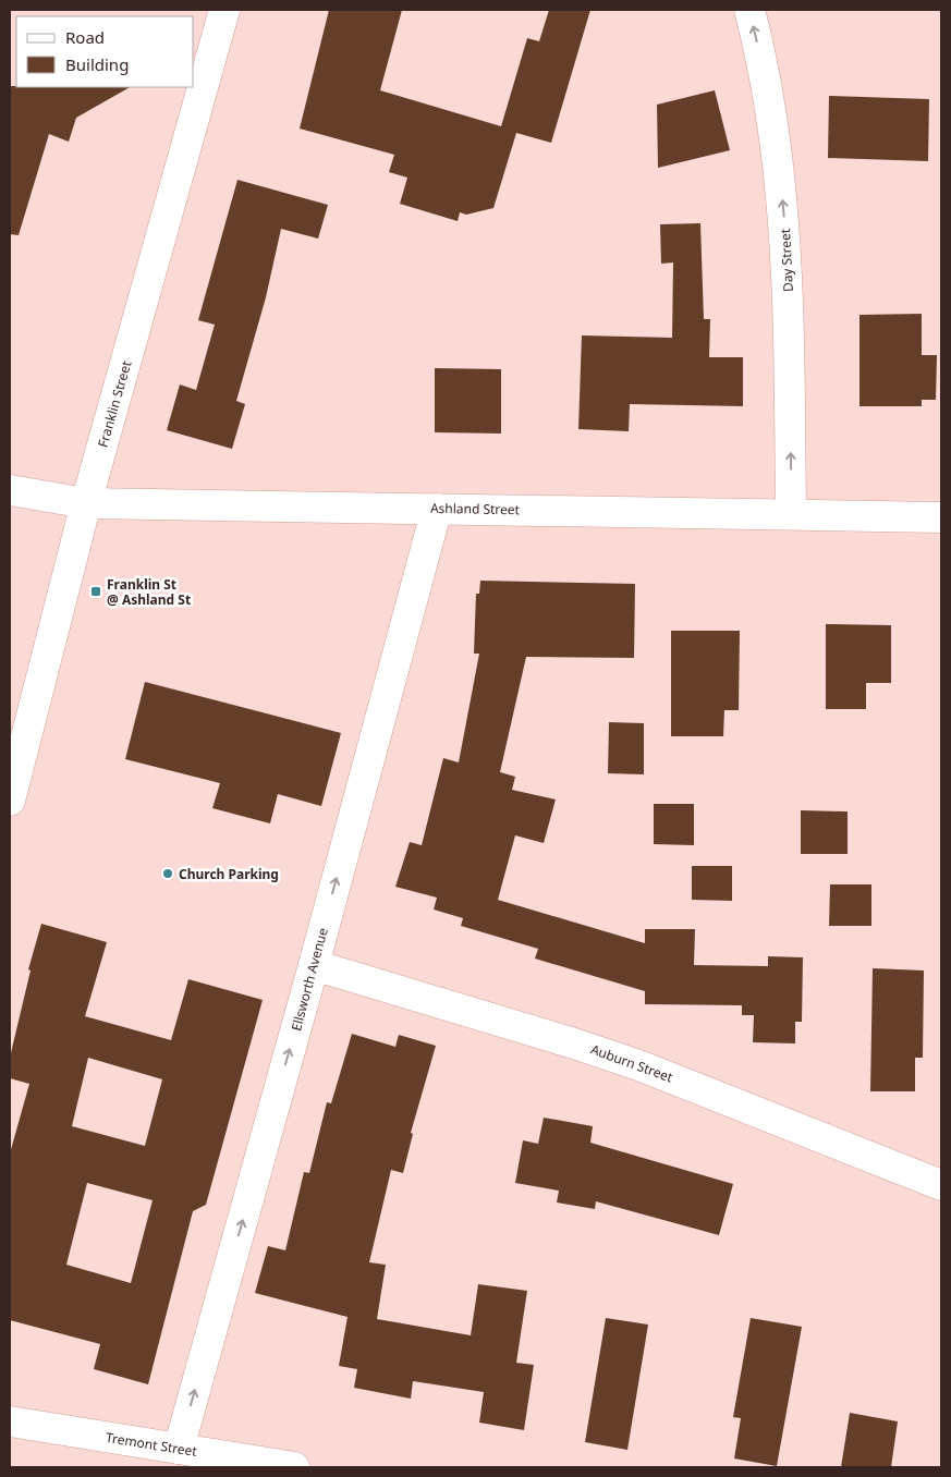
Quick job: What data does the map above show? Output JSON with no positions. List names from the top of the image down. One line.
{"streets":{"street":["Day Street","Franklin Street","Ashland Street","Ellsworth Avenue","Auburn Street","Tremont Street"]},"crossings":[["Day Street","Ashland Street"],["Franklin Street","Ashland Street"],["Ashland Street","Ellsworth Avenue"],["Ellsworth Avenue","Auburn Street"],["Ellsworth Avenue","Tremont Street"]],"one_way":["Day Street","Ellsworth Avenue"],"places":{"transit":["Franklin St @ Ashland St"],"other":["Church Parking"]},"legend":["Road","Building"]}
